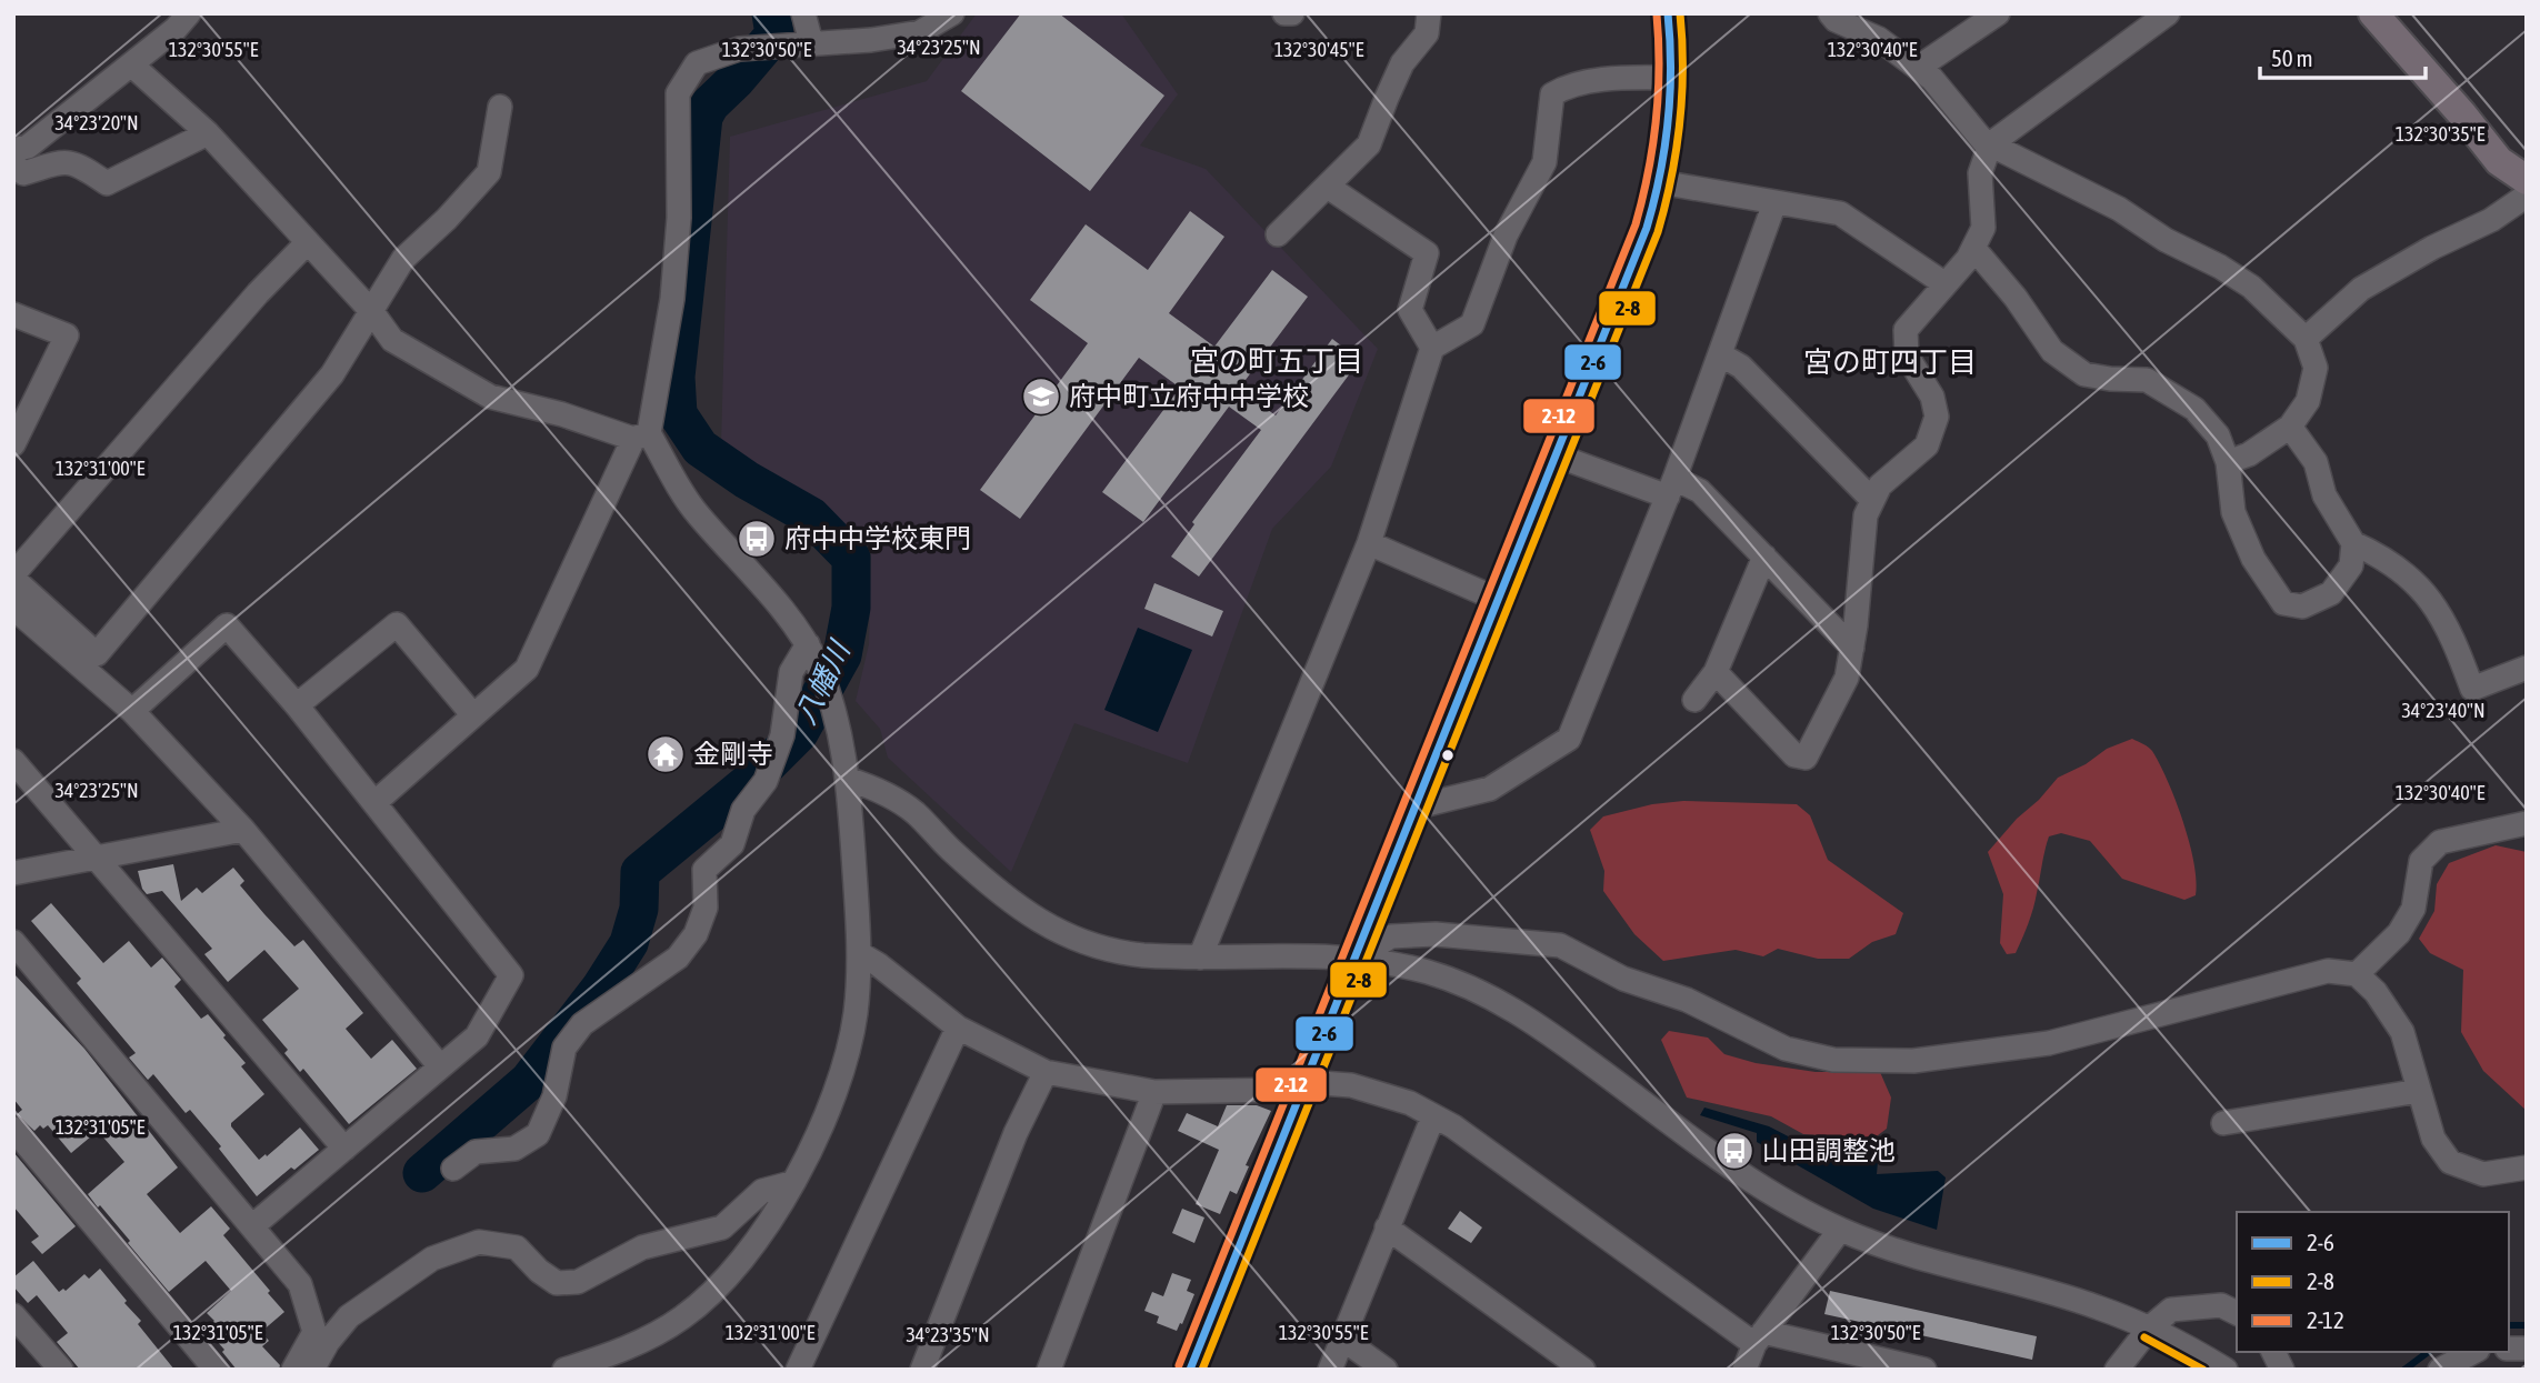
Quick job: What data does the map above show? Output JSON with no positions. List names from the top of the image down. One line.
{"districts":["宮の町五丁目","宮の町四丁目"],"water":["八幡川"],"places":{"school or university":["府中町立府中中学校"],"bus stop":["府中中学校東門","山田調整池"],"temple":["金剛寺"]},"lines":["transit line 2-6","transit line 2-8","transit line 2-12"],"legend":["2-6","2-8","2-12"],"scale_bar":"50 m","coordinates":["34°23'25\"N","132°30'55\"E","132°30'50\"E","132°30'45\"E","132°30'40\"E","34°23'20\"N","132°30'35\"E","132°31'00\"E","34°23'40\"N","132°31'05\"E","34°23'35\"N"]}
